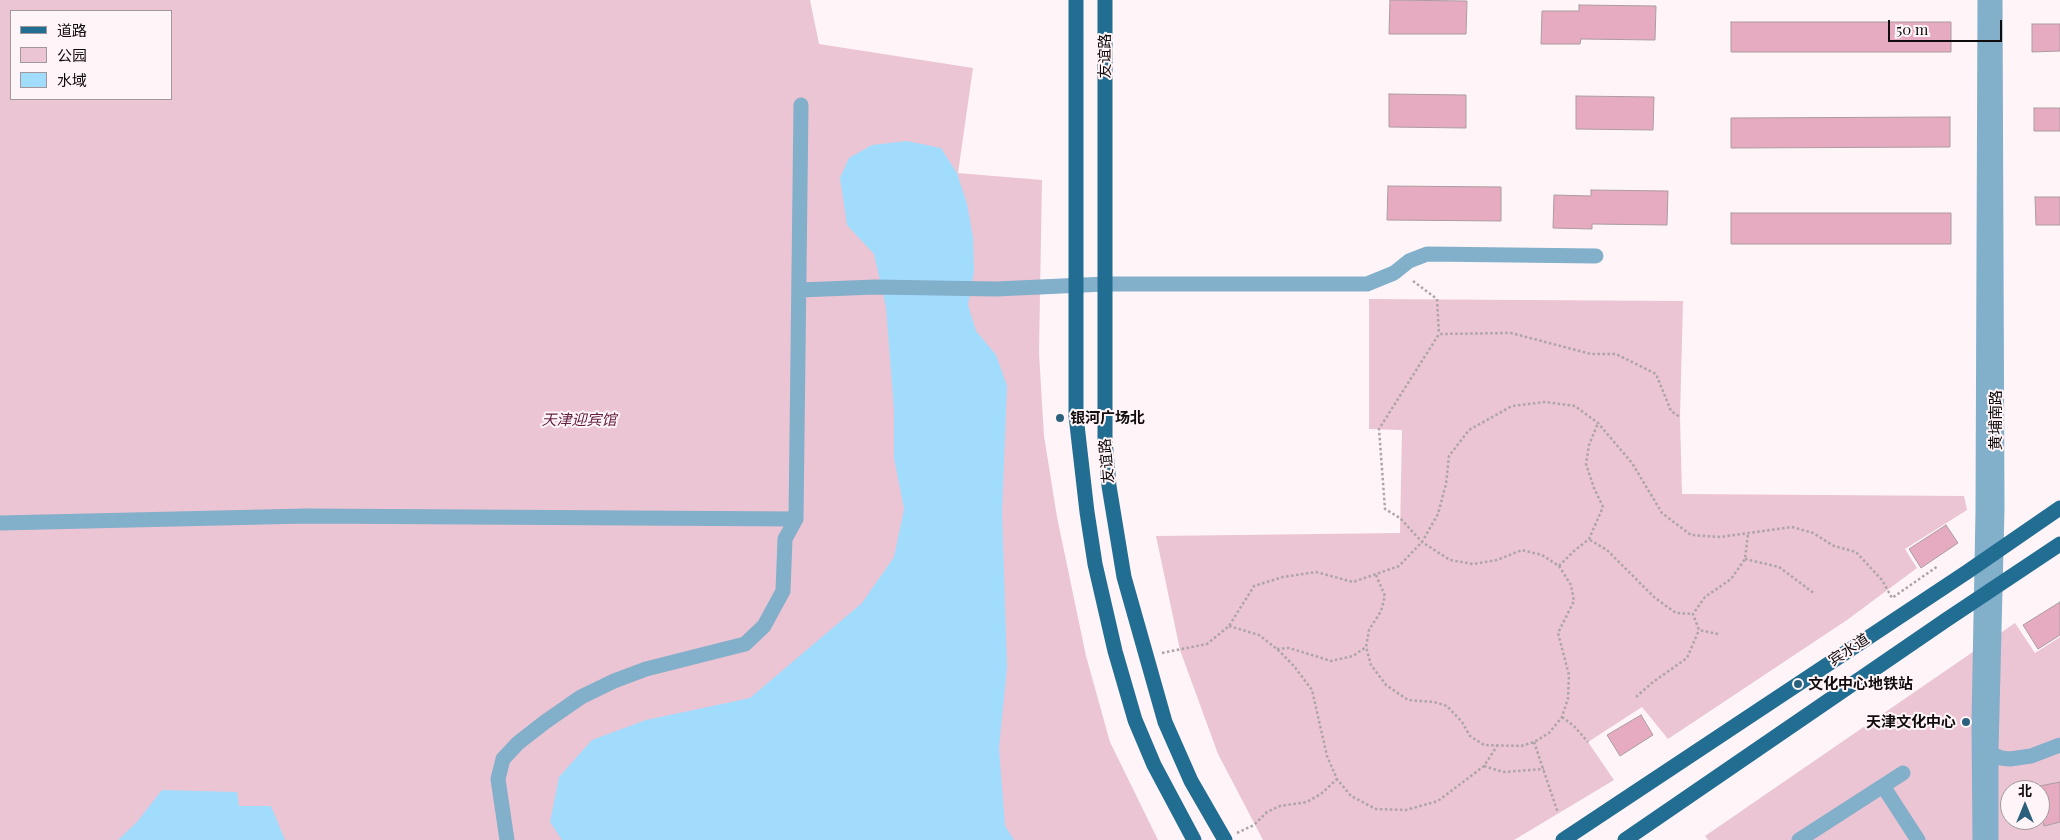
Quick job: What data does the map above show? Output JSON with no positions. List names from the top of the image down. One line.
{"streets":{"main road":["友谊路","宾水道"],"street":["黄埔南路"]},"crossings":[["黄埔南路","宾水道"]],"parks":["天津迎宾馆"],"places":["银河广场北","文化中心地铁站","天津文化中心"],"legend":["道路","公园","水域"],"scale_bar":"50 m","north":"top"}
